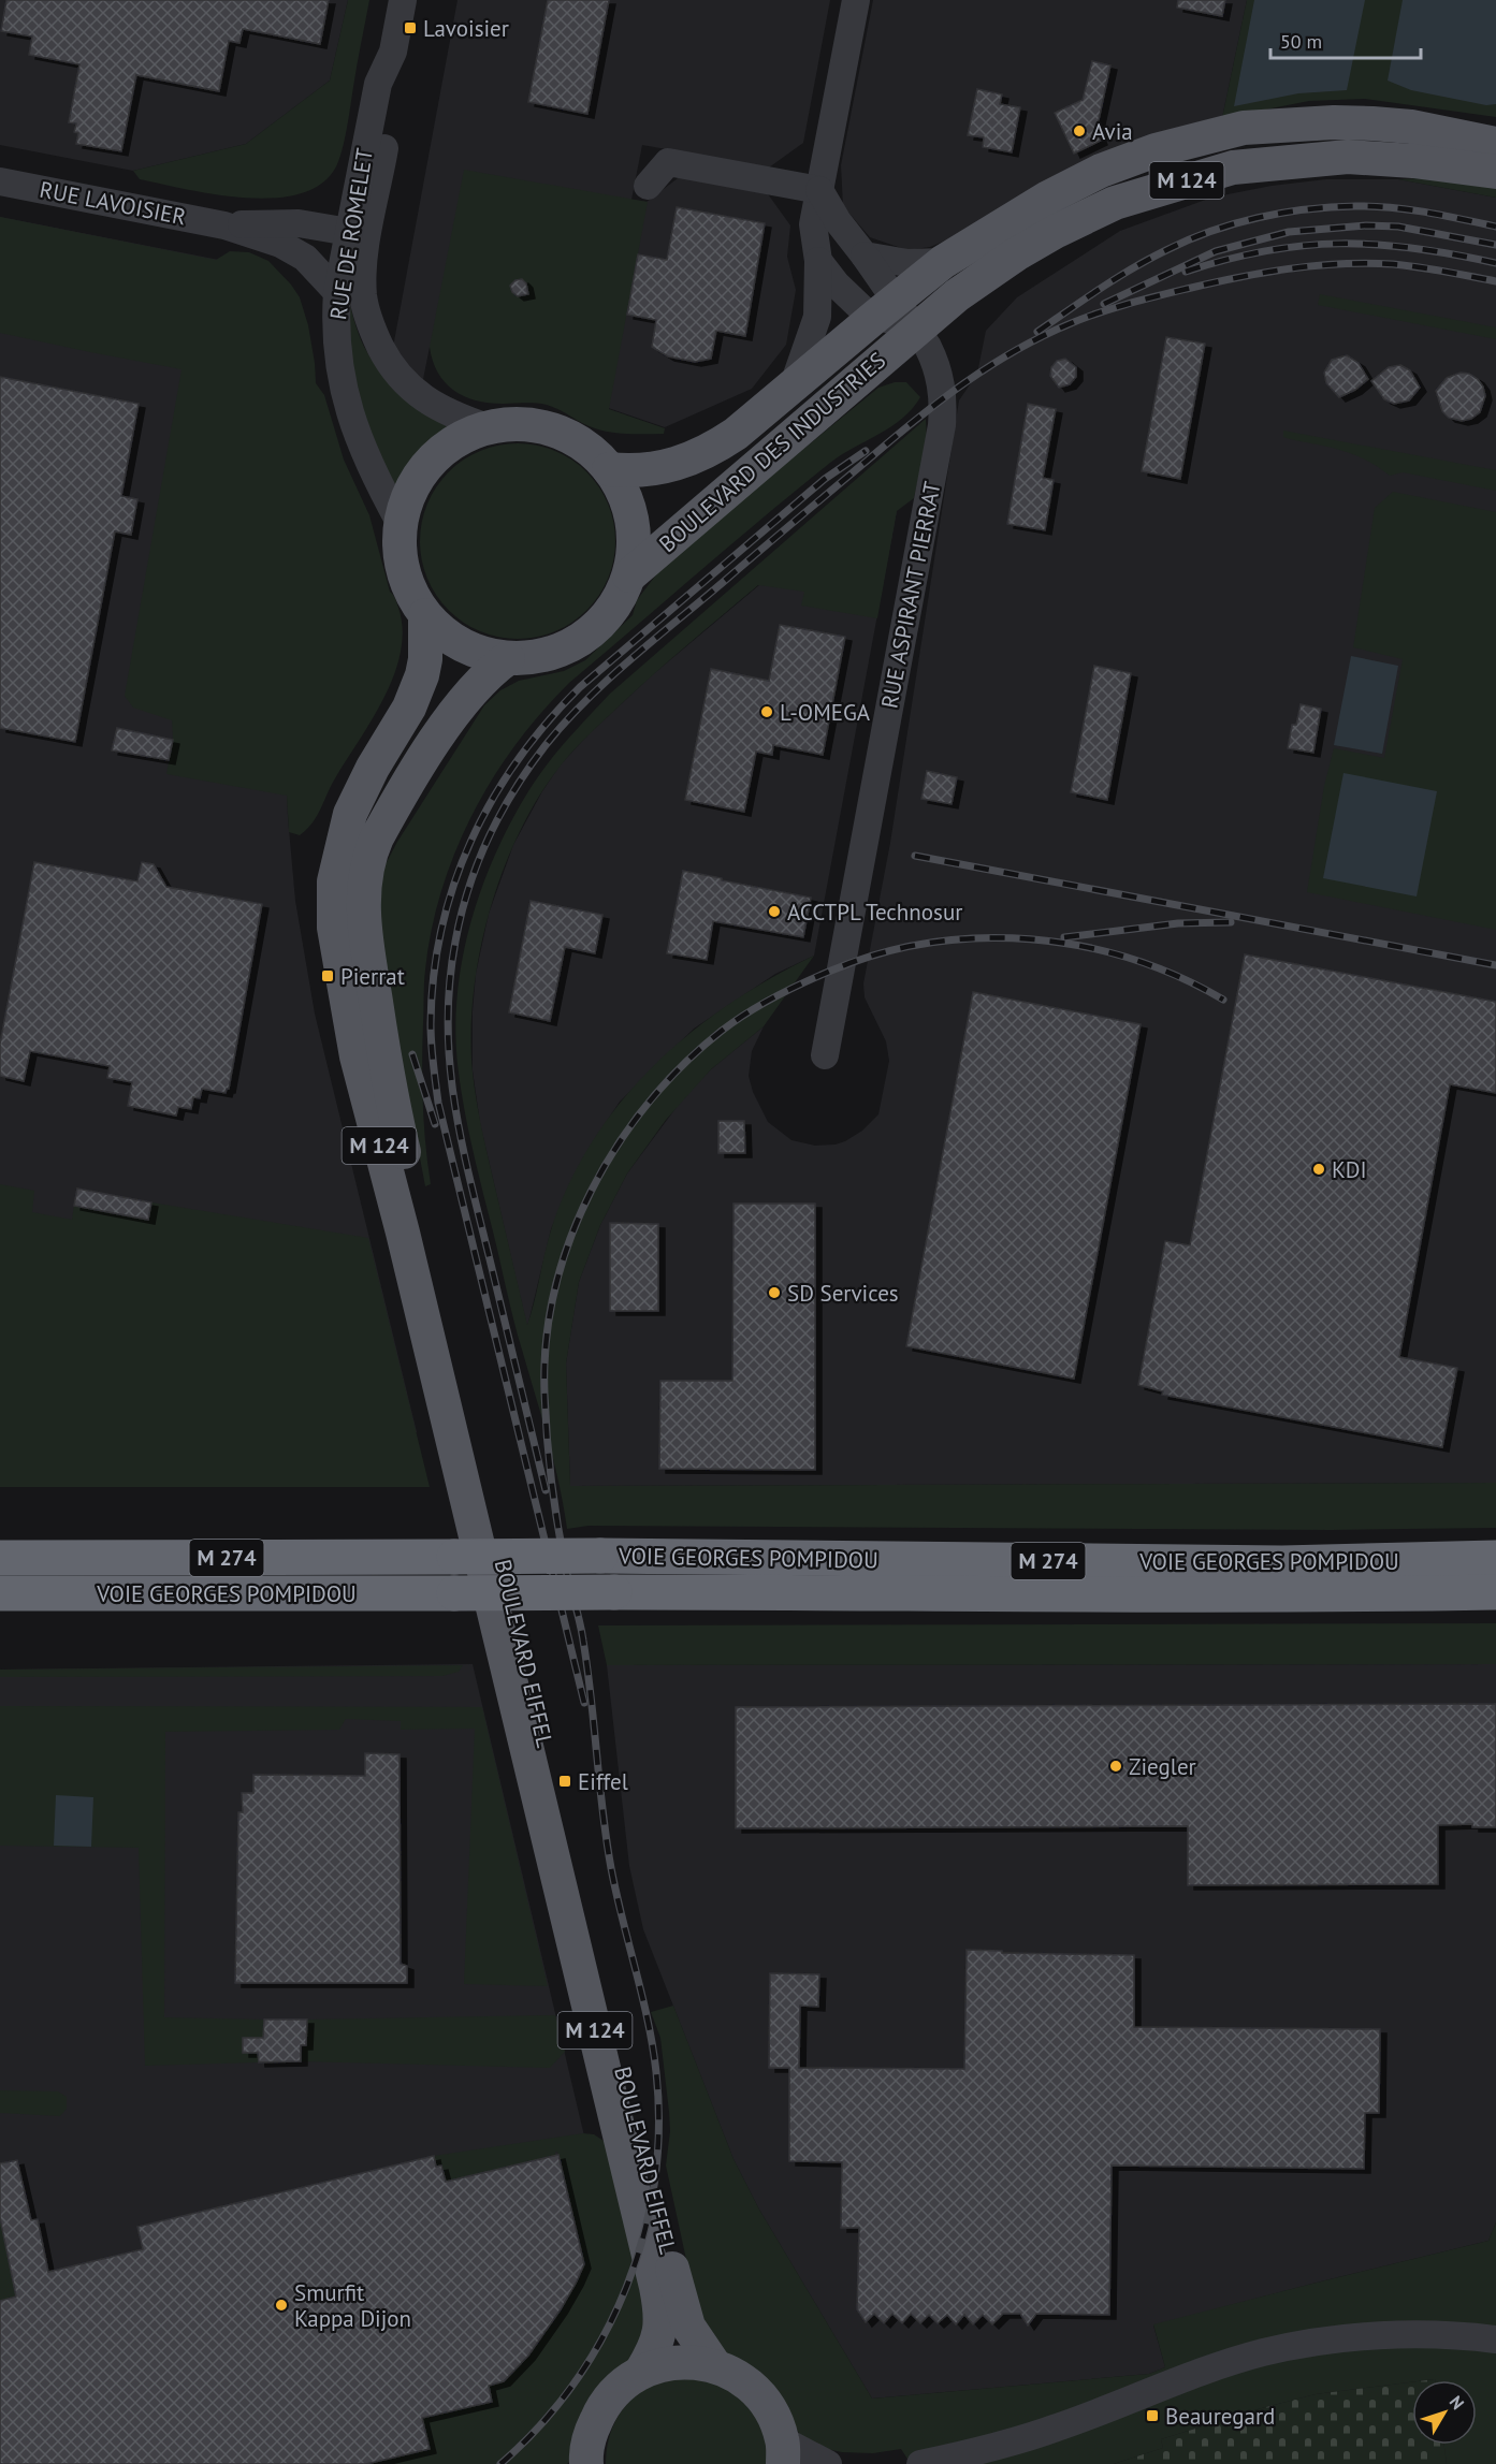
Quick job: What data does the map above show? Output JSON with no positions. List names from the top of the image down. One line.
{"streets":{"highway":["M 274","VOIE GEORGES POMPIDOU"],"main road":["M 124","BOULEVARD DES INDUSTRIES","BOULEVARD EIFFEL"],"street":["RUE LAVOISIER","RUE DE ROMELET","RUE ASPIRANT PIERRAT"]},"crossings":[["RUE LAVOISIER","RUE DE ROMELET"],["BOULEVARD DES INDUSTRIES","RUE ASPIRANT PIERRAT"]],"places":{"transit":["Lavoisier","Pierrat","Eiffel","Beauregard"],"other":["Avia","L-OMEGA","ACCTPL Technosur","KDI","SD Services","Ziegler","Smurfit Kappa Dijon"]},"scale_bar":"50 m","north":"top right"}
